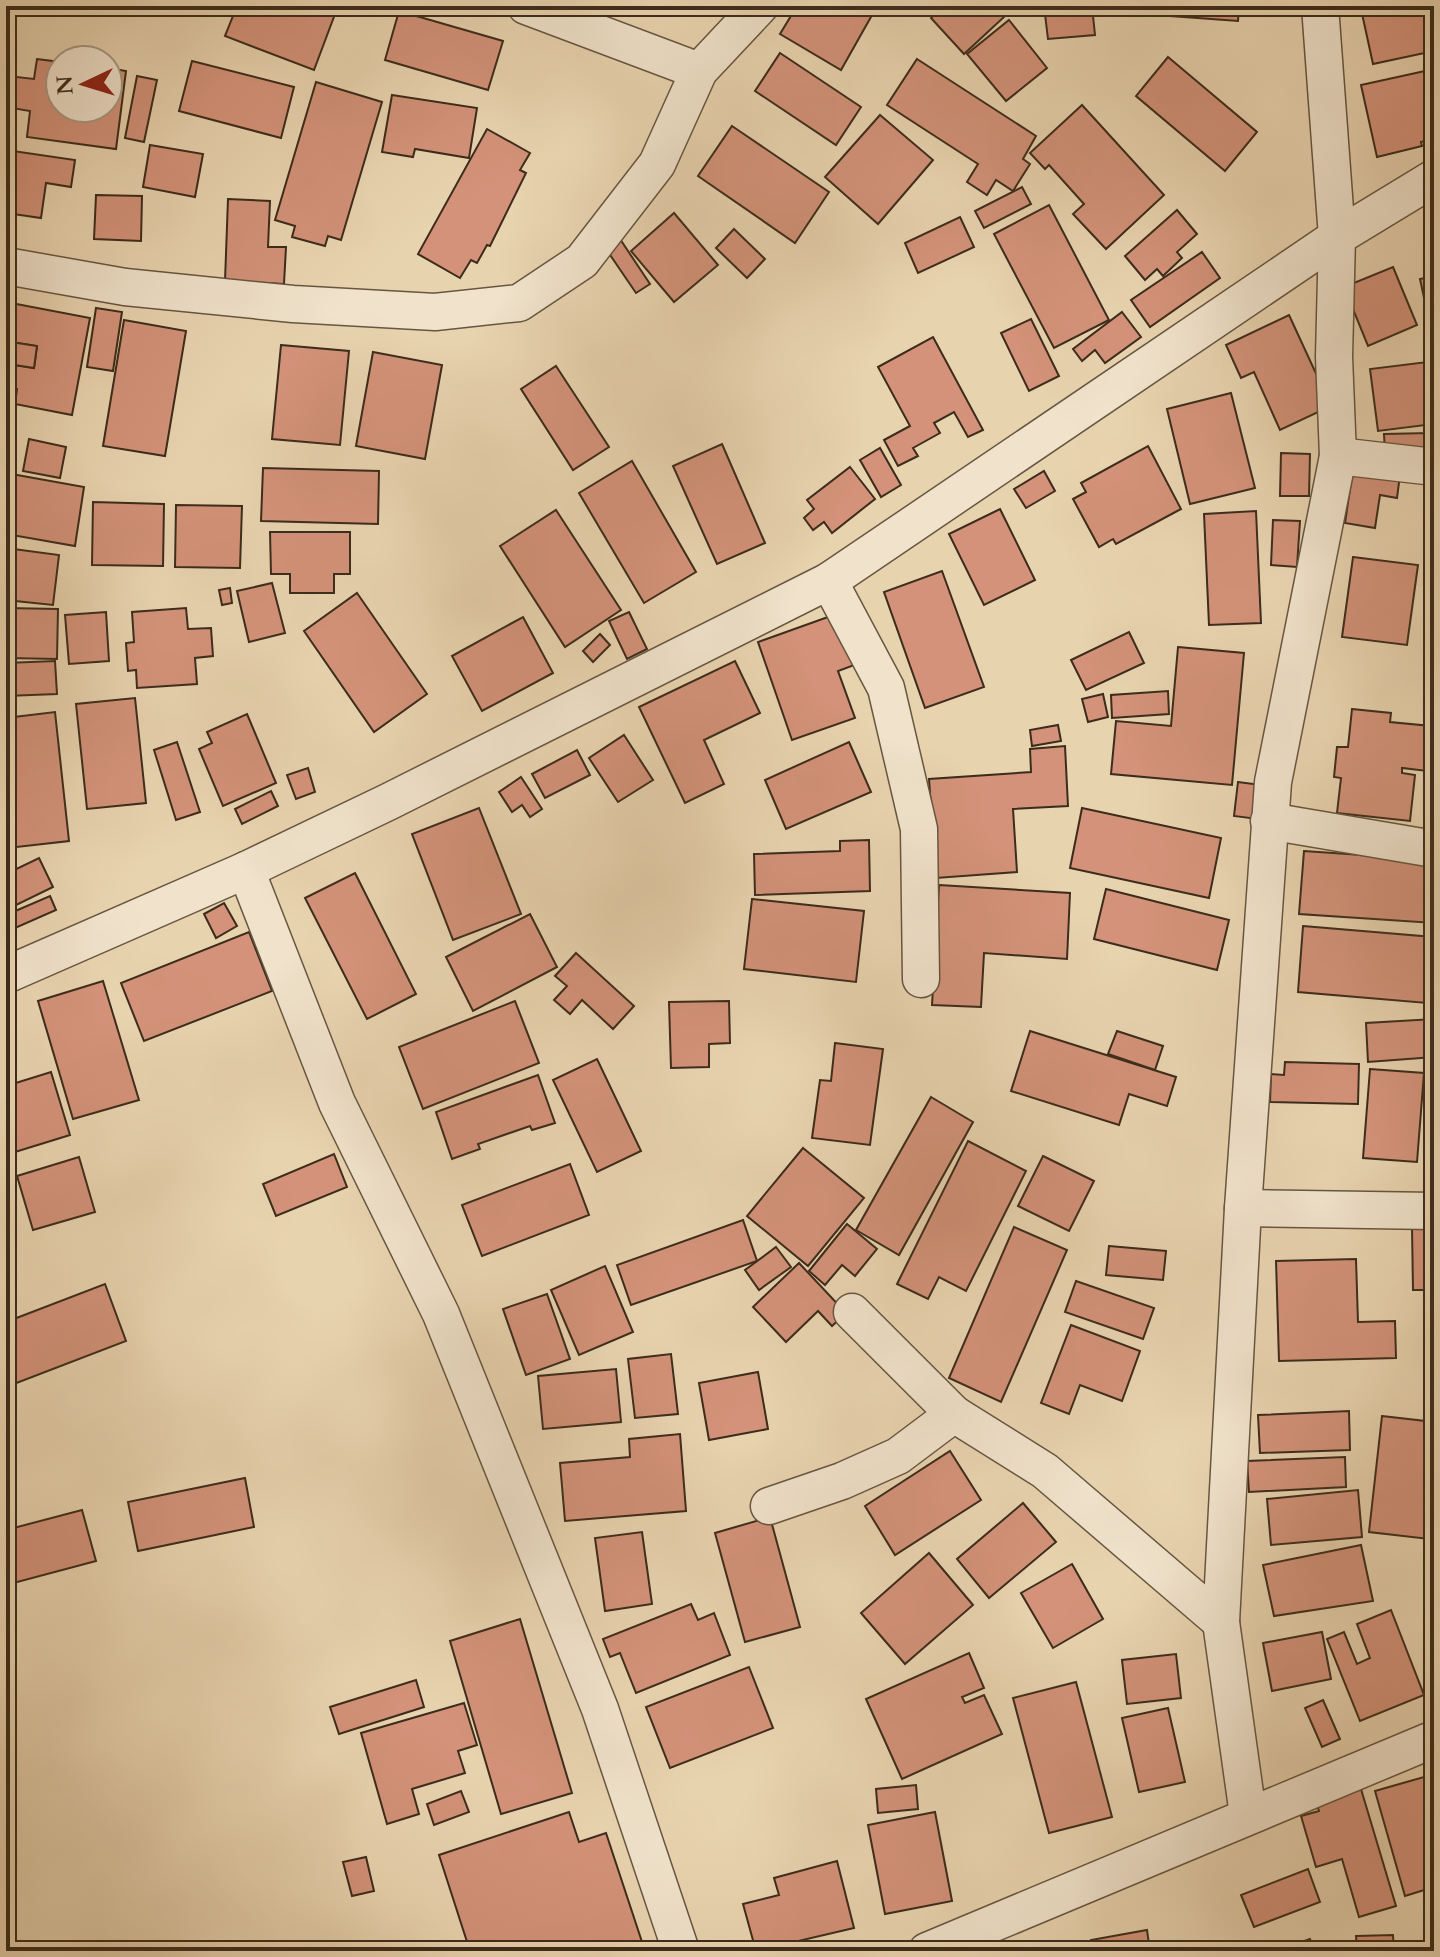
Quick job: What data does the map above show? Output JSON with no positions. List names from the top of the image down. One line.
{"north":"left"}
